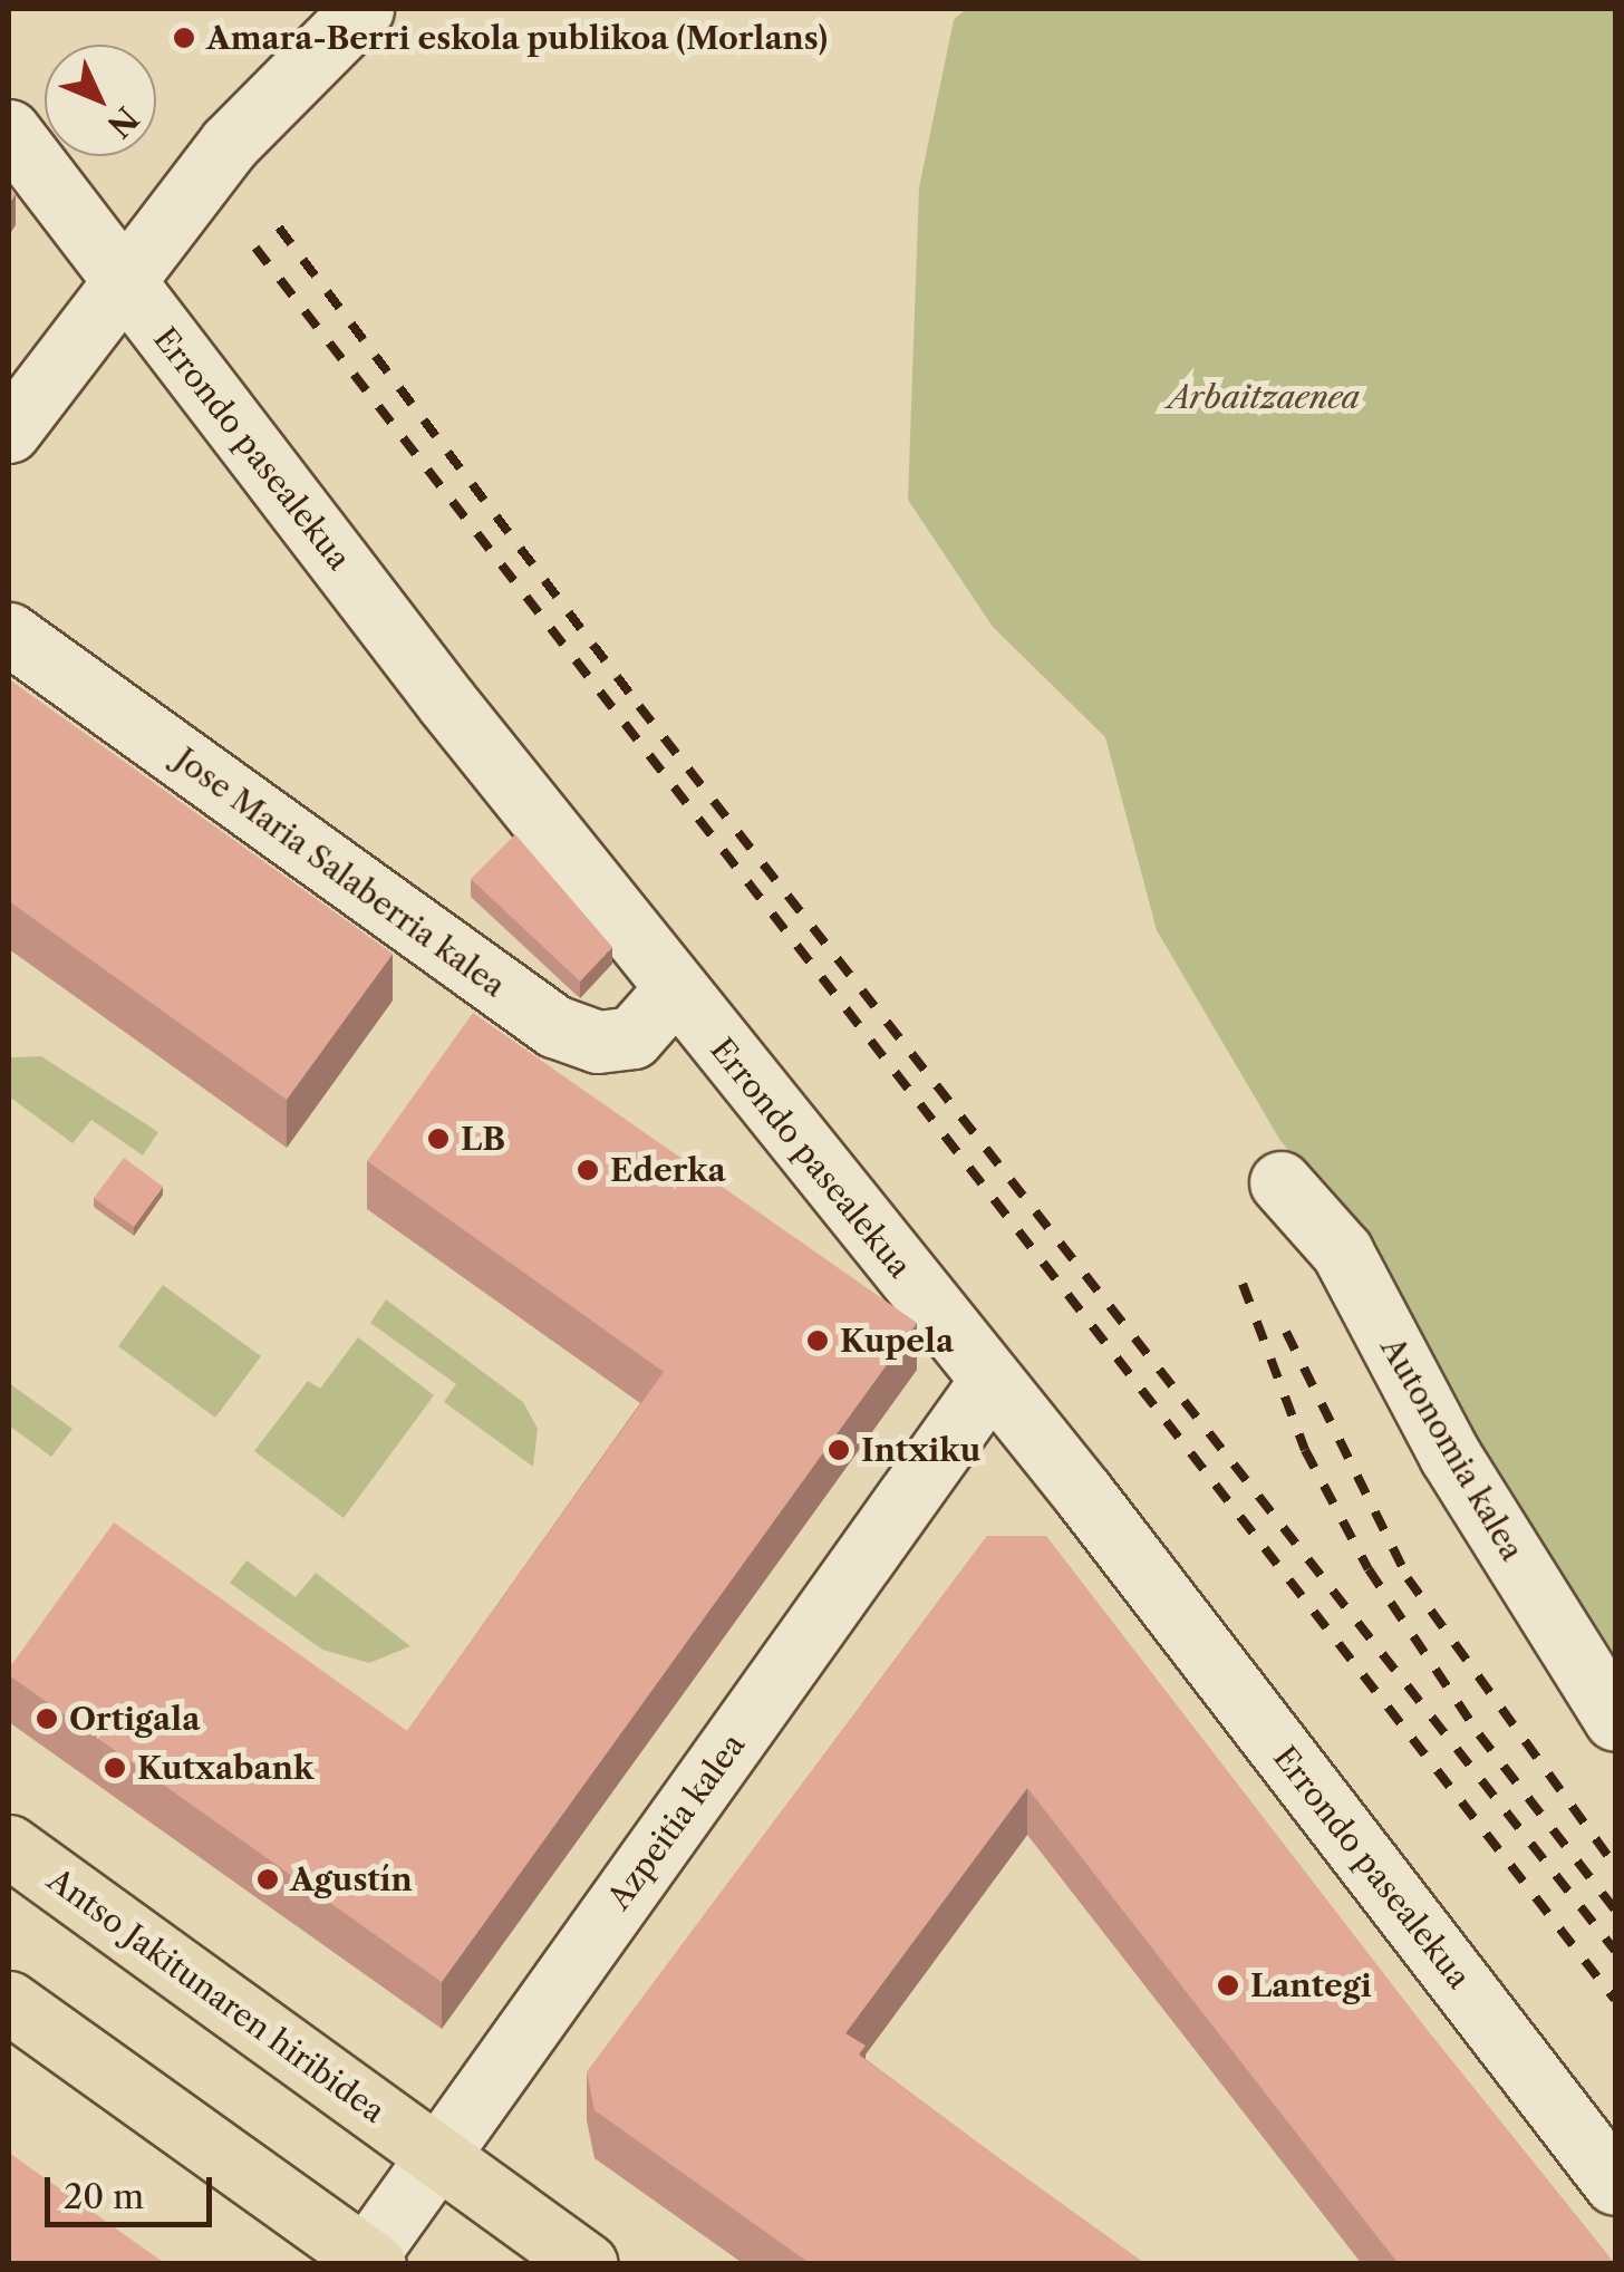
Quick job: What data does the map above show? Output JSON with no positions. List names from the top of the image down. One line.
{"streets":{"main road":["Antso Jakitunaren hiribidea"],"street":["Errondo pasealekua","Jose Maria Salaberria kalea","Autonomia kalea","Azpeitia kalea"]},"crossings":[["Errondo pasealekua","Jose Maria Salaberria kalea"],["Errondo pasealekua","Azpeitia kalea"],["Azpeitia kalea","Antso Jakitunaren hiribidea"]],"parks":["Arbaitzaenea"],"places":["Amara-Berri eskola publikoa (Morlans)","LB","Ederka","Kupela","Intxiku","Ortigala","Kutxabank","Agustín","Lantegi"],"scale_bar":"20 m","north":"bottom right"}
